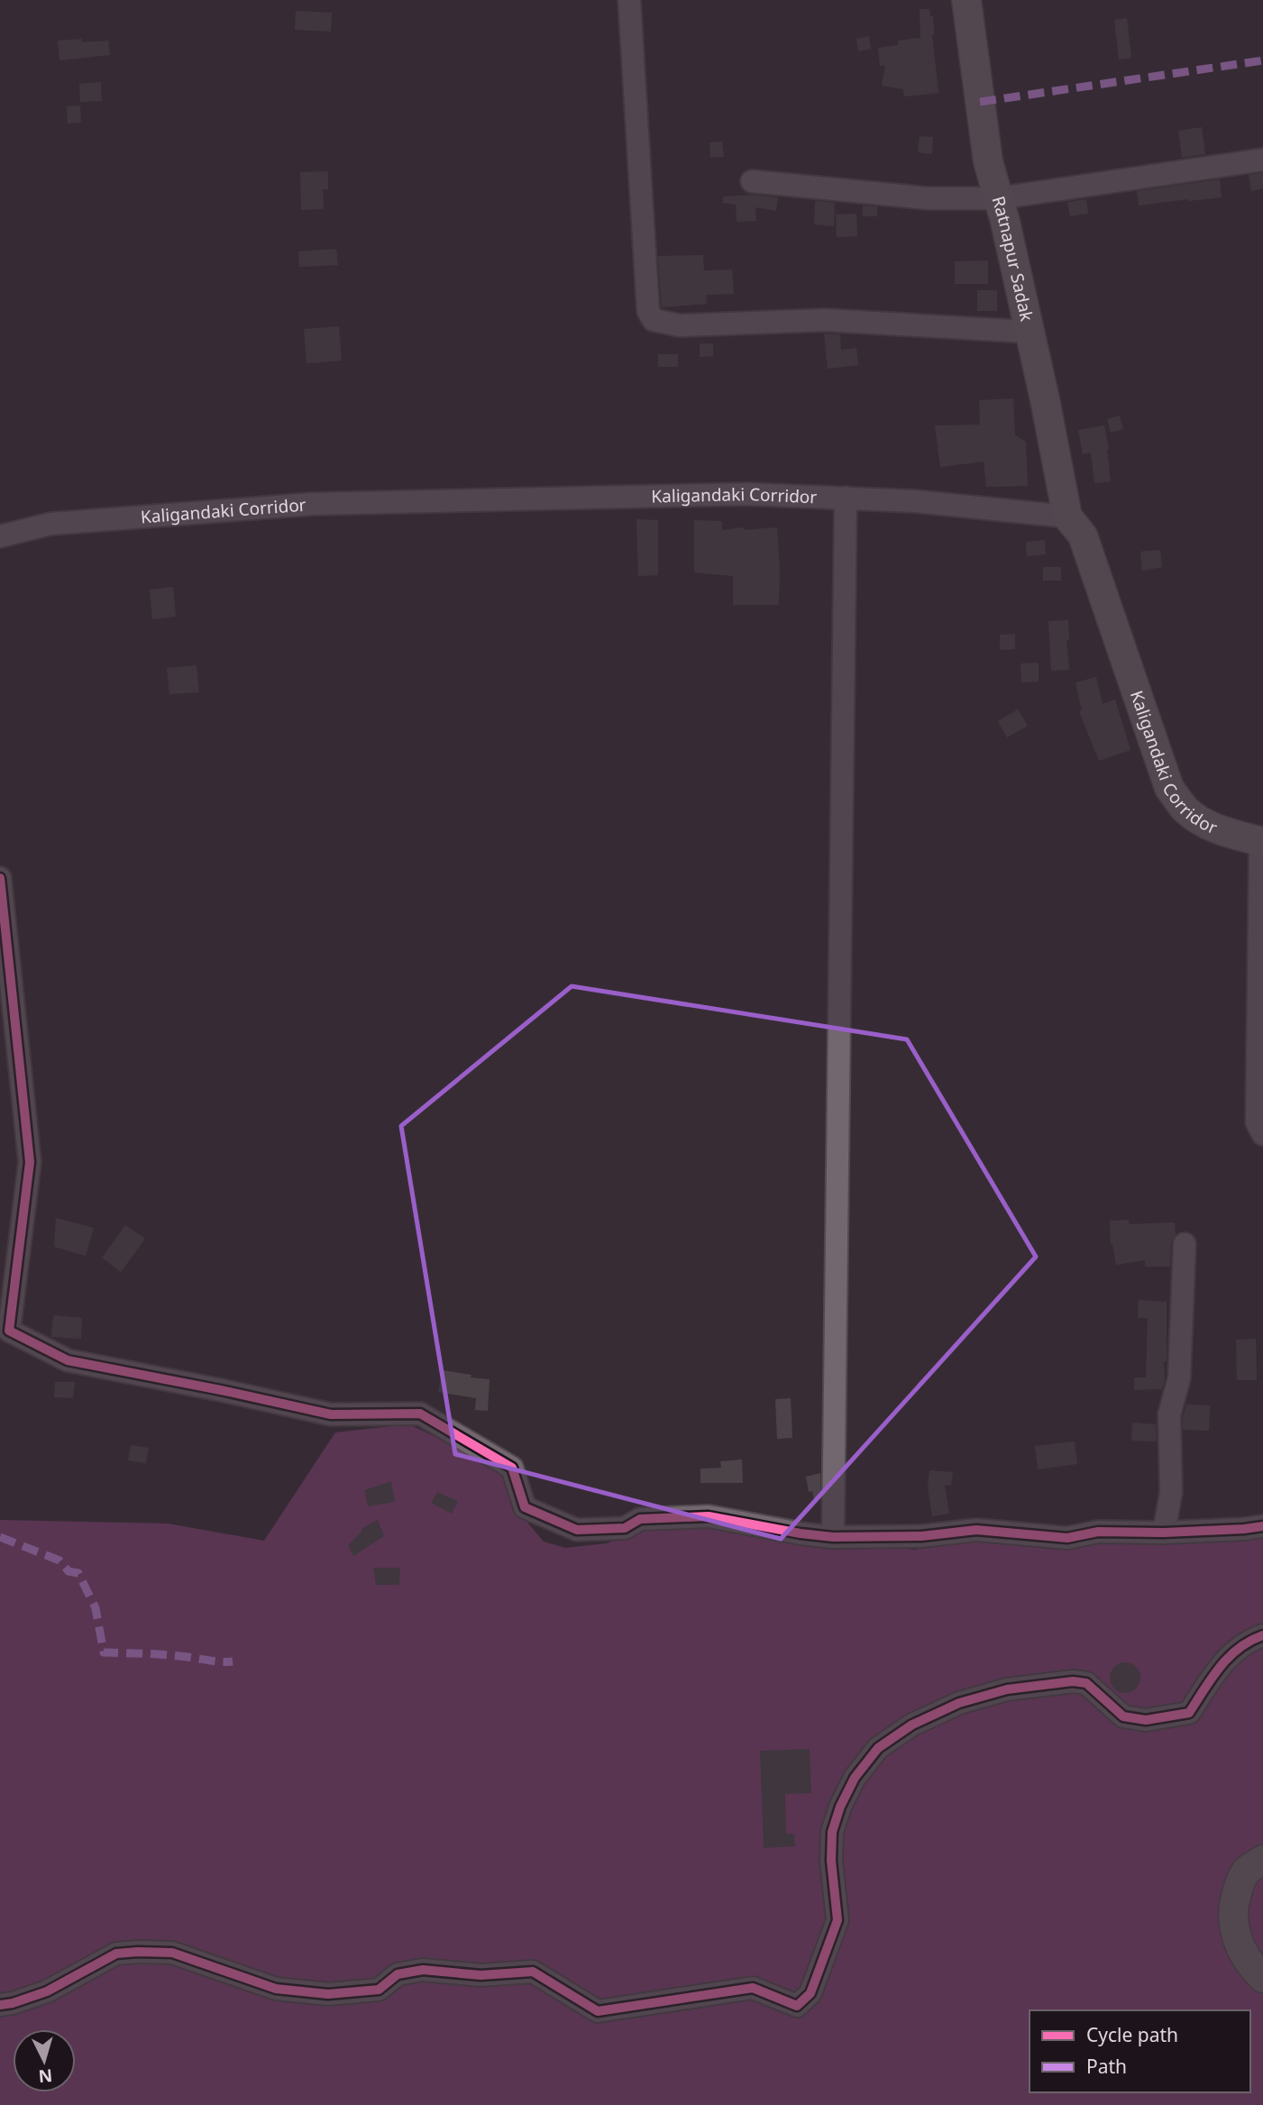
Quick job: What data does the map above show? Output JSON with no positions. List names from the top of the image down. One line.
{"streets":{"main road":["Ratnapur Sadak","Kaligandaki Corridor"]},"crossings":[["Ratnapur Sadak","Kaligandaki Corridor"]],"legend":["Cycle path","Path"],"north":"bottom"}
